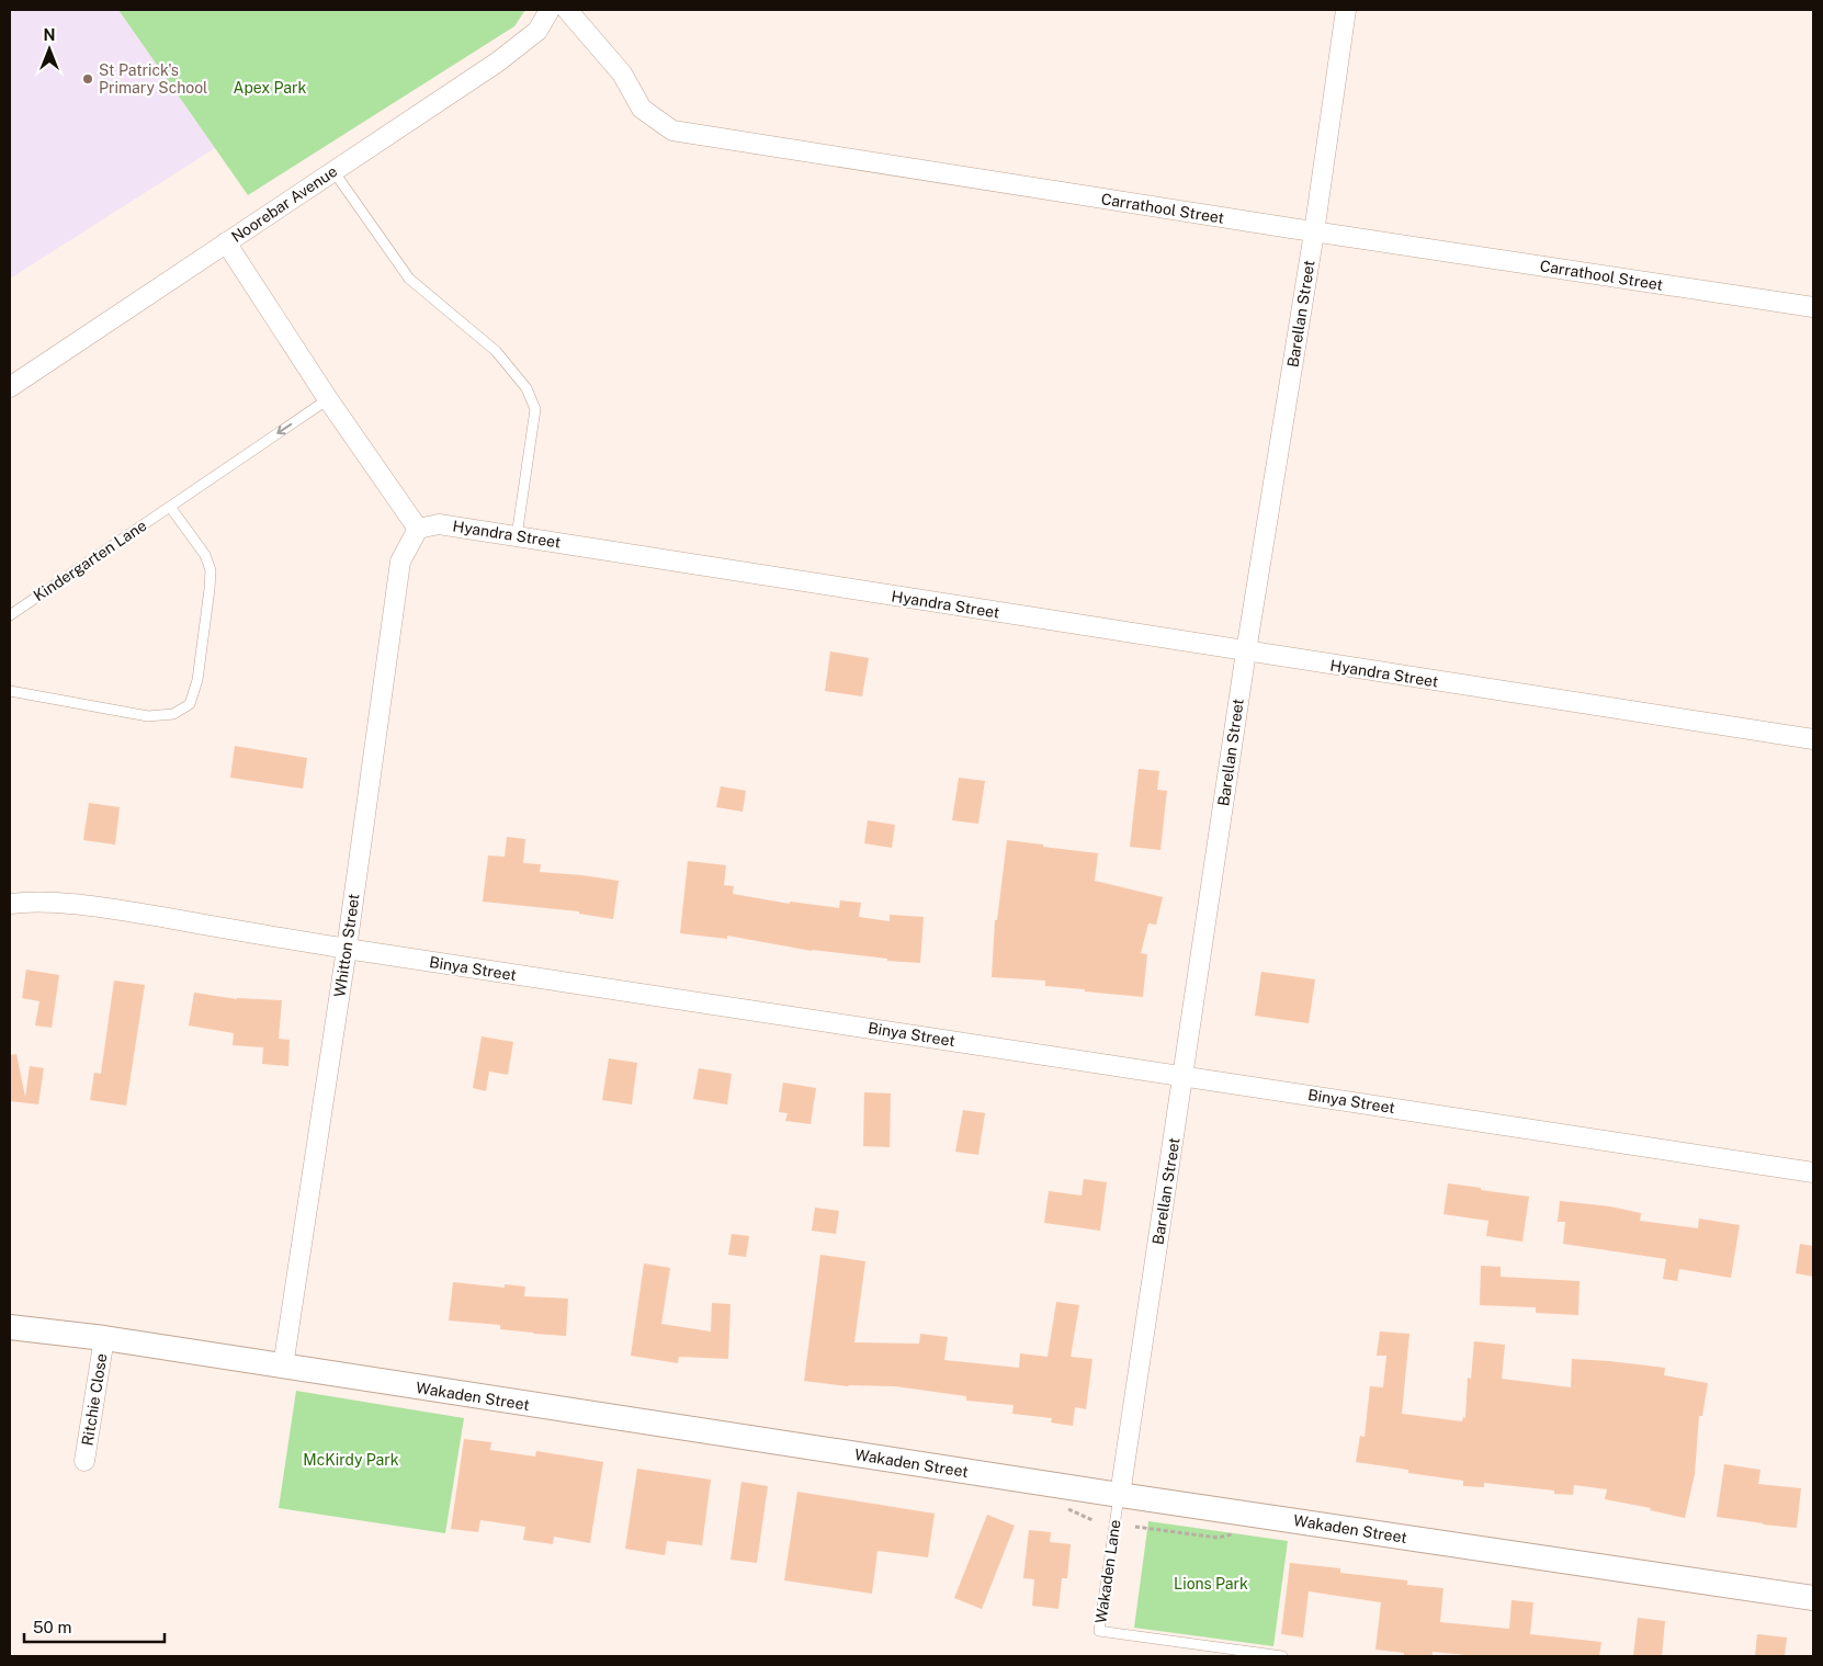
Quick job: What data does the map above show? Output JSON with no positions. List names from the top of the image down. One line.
{"streets":{"street":["Noorebar Avenue","Carrathool Street","Barellan Street","Hyandra Street","Whitton Street","Binya Street","Wakaden Street","Ritchie Close"],"lane":["Kindergarten Lane","Wakaden Lane"]},"crossings":[["Carrathool Street","Barellan Street"],["Barellan Street","Hyandra Street"],["Barellan Street","Binya Street"],["Barellan Street","Wakaden Street"],["Barellan Street","Wakaden Lane"],["Hyandra Street","Whitton Street"],["Whitton Street","Binya Street"],["Whitton Street","Wakaden Street"],["Wakaden Street","Ritchie Close"],["Wakaden Street","Wakaden Lane"]],"one_way":["Kindergarten Lane"],"parks":["Apex Park","McKirdy Park","Lions Park"],"places":["St Patrick's Primary School"],"scale_bar":"50 m","north":"top"}
